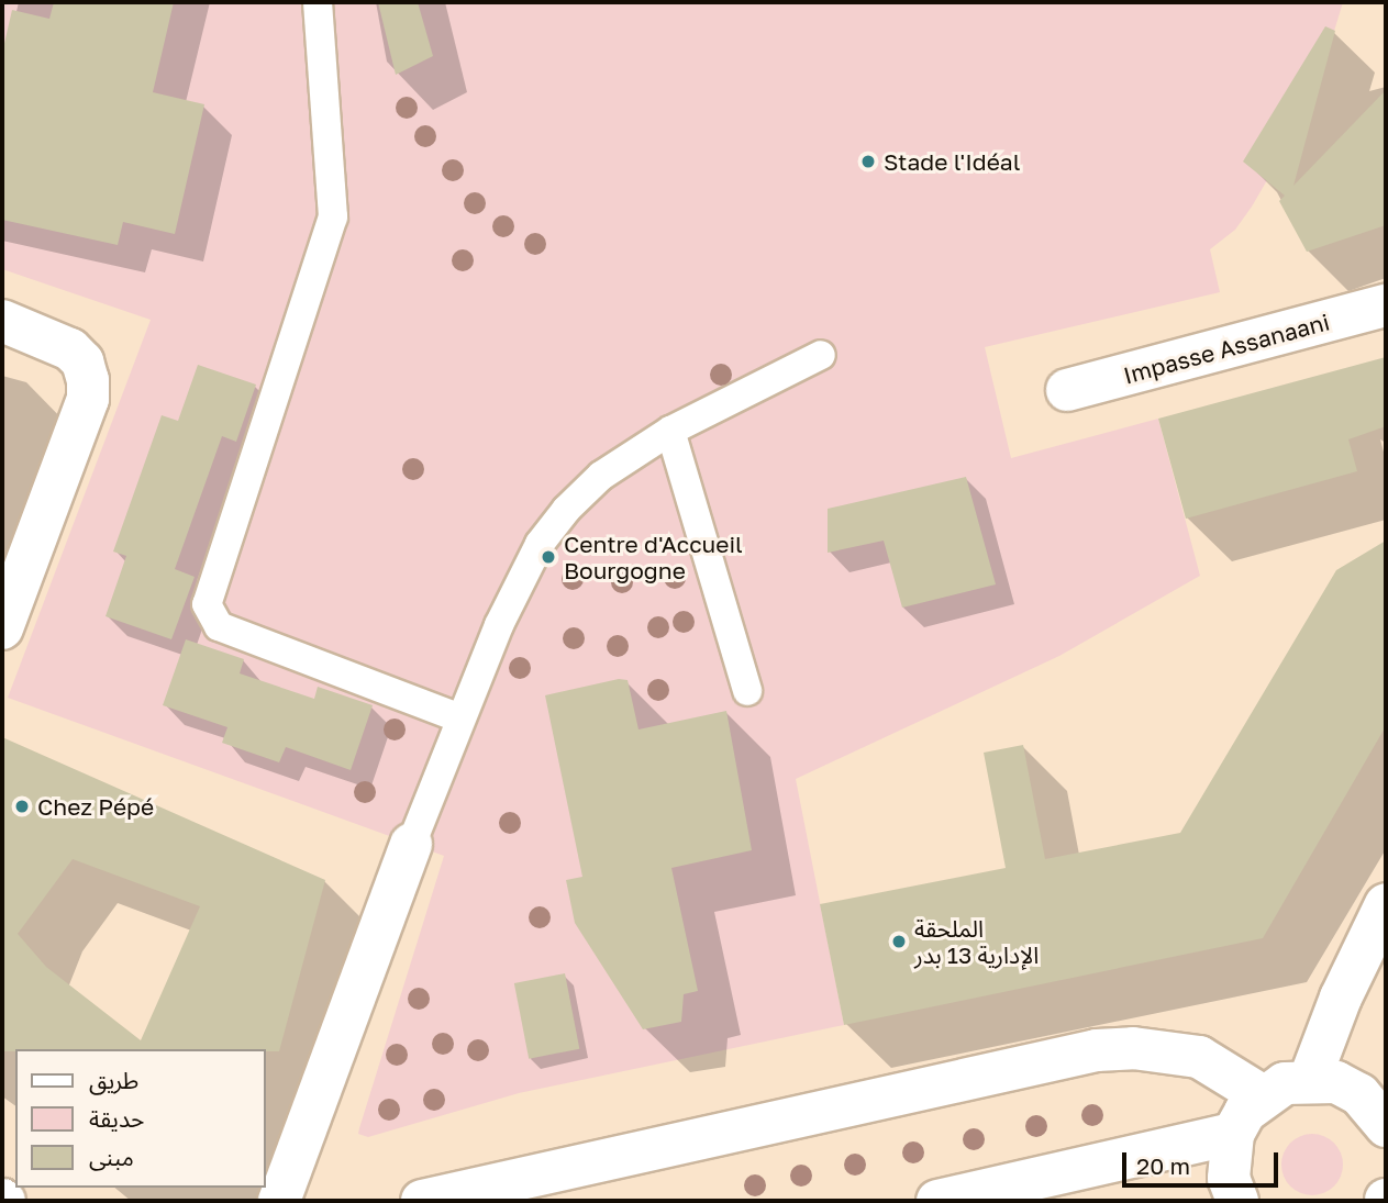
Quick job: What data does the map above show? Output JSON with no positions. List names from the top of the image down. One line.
{"streets":{"street":["Impasse Assanaani"]},"places":["Stade l'Idéal","Centre d'Accueil Bourgogne","Chez Pépé","الملحقة الإدارية 13 بدر"],"legend":["طريق","حديقة","مبنى"],"scale_bar":"20 m"}
